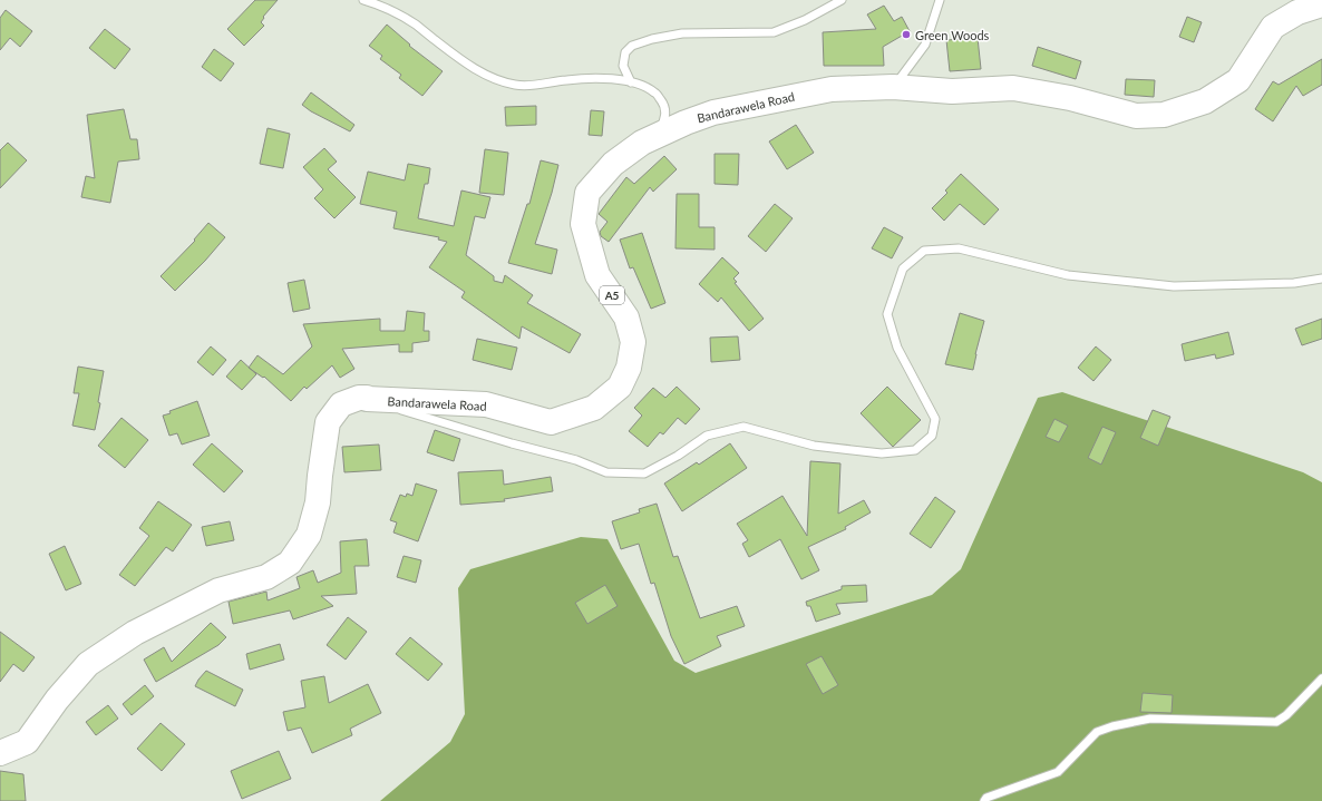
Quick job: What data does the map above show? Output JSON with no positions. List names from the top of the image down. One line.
{"streets":{"highway":["Bandarawela Road","A5"]},"places":["Green Woods"]}
